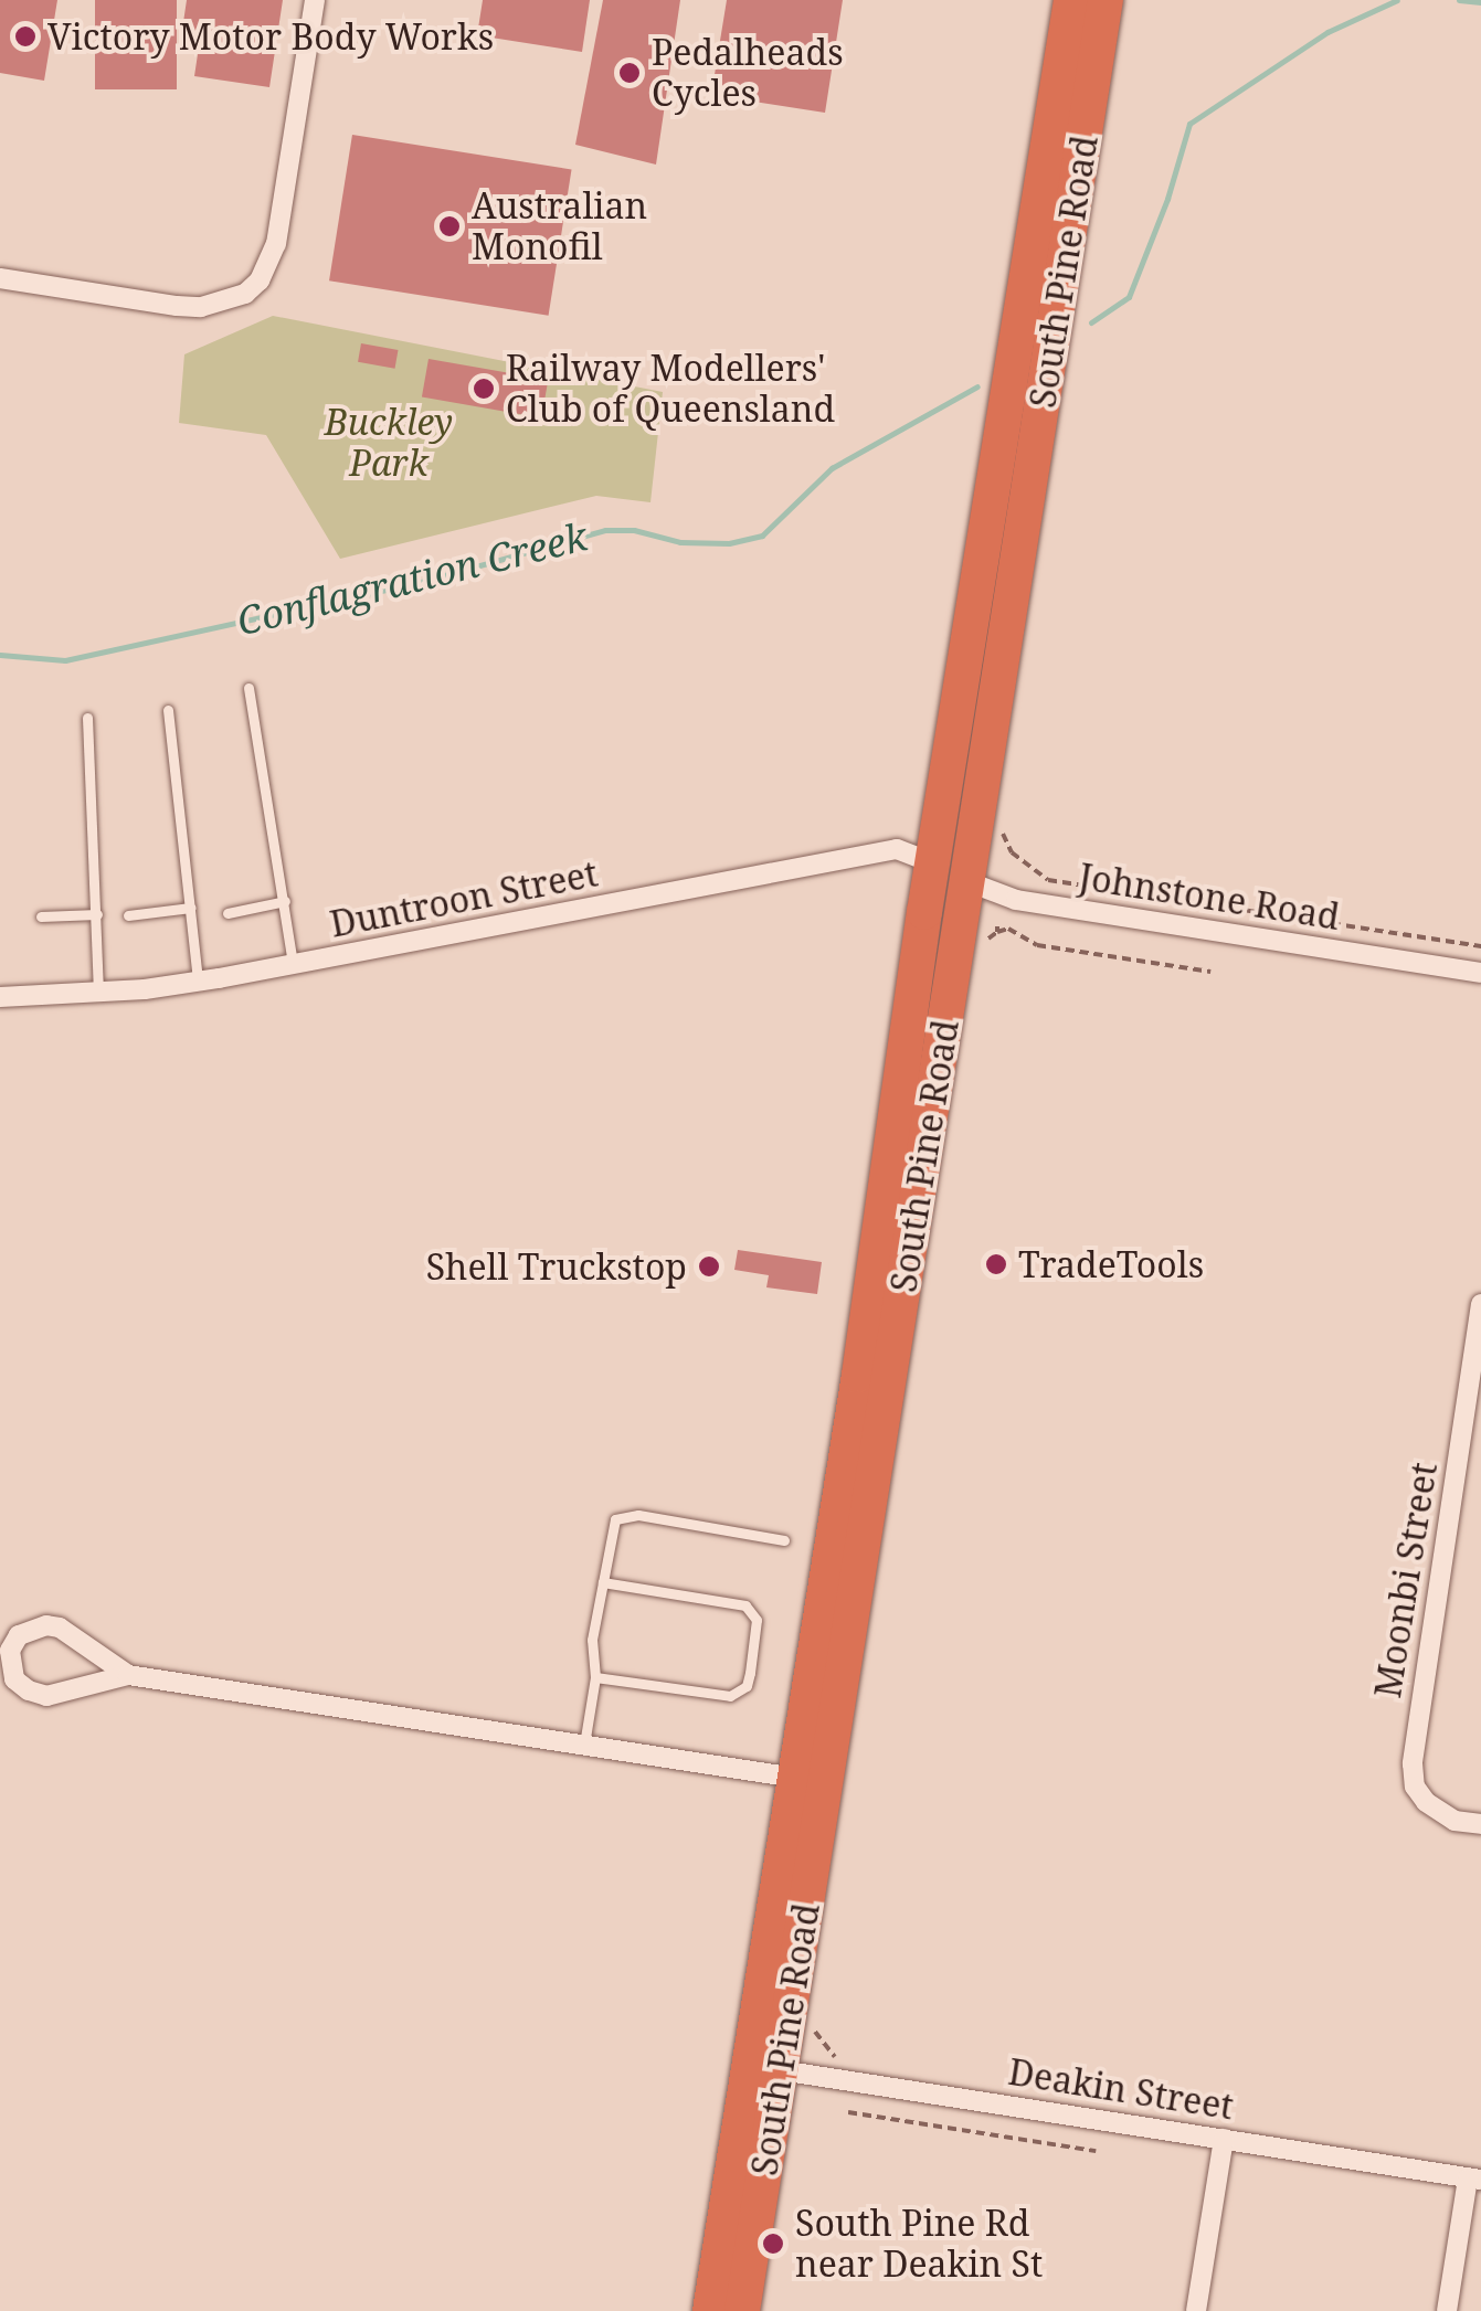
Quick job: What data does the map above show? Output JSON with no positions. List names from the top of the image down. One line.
{"streets":{"highway":["South Pine Road"],"street":["Johnstone Road","Duntroon Street","Moonbi Street","Deakin Street"]},"crossings":[["South Pine Road","Johnstone Road"],["South Pine Road","Duntroon Street"],["South Pine Road","Deakin Street"],["Johnstone Road","Duntroon Street"]],"water":["Conflagration Creek"],"parks":["Buckley Park"],"places":["Victory Motor Body Works","Pedalheads Cycles","Australian Monofil","Railway Modellers' Club of Queensland","TradeTools","Shell Truckstop","South Pine Rd near Deakin St"]}
